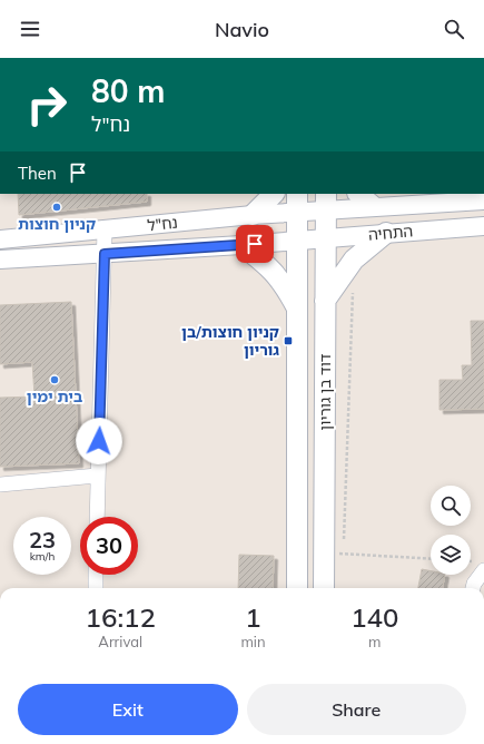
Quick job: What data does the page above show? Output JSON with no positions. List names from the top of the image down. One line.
{"streets":{"main road":["דוד בן גוריון"],"street":["נח\"ל","התחיה"]},"crossings":[["נח\"ל","התחיה"],["נח\"ל","דוד בן גוריון"],["התחיה","דוד בן גוריון"]],"places":{"other":["קניון חוצות","בית ימין"],"transit":["קניון חוצות/בן גוריון"]},"page":{"header":"Navio","turn":["80 m","נח\"ל"],"then":"Then","speed":"23 km/h","limit":"30","eta":["16:12","Arrival","1","min","140","m"],"buttons":["Exit","Share"]}}
